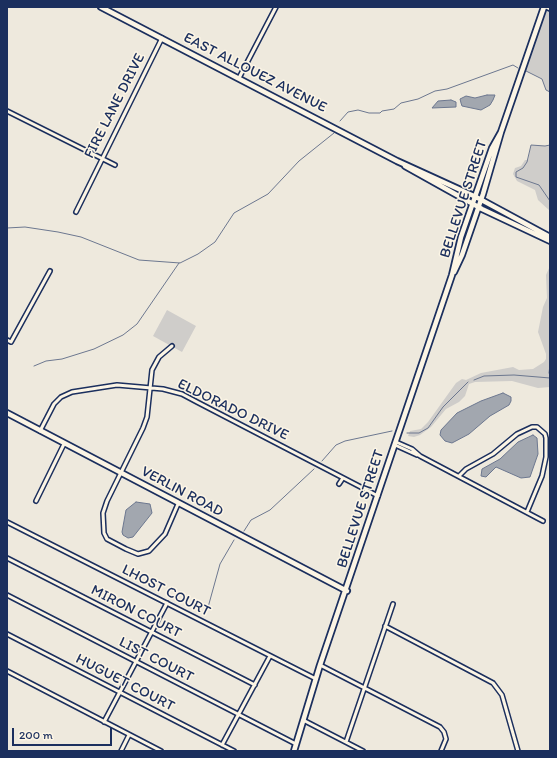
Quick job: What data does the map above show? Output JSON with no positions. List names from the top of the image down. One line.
{"streets":{"street":["EAST ALLOUEZ AVENUE","FIRE LANE DRIVE","BELLEVUE STREET","ELDORADO DRIVE","VERLIN ROAD","LHOST COURT","MIRON COURT","LIST COURT","HUGUET COURT"]},"crossings":[["EAST ALLOUEZ AVENUE","FIRE LANE DRIVE"],["EAST ALLOUEZ AVENUE","BELLEVUE STREET"],["BELLEVUE STREET","ELDORADO DRIVE"],["BELLEVUE STREET","VERLIN ROAD"],["BELLEVUE STREET","LHOST COURT"],["BELLEVUE STREET","LIST COURT"],["ELDORADO DRIVE","VERLIN ROAD"]],"scale_bar":"200 m"}
